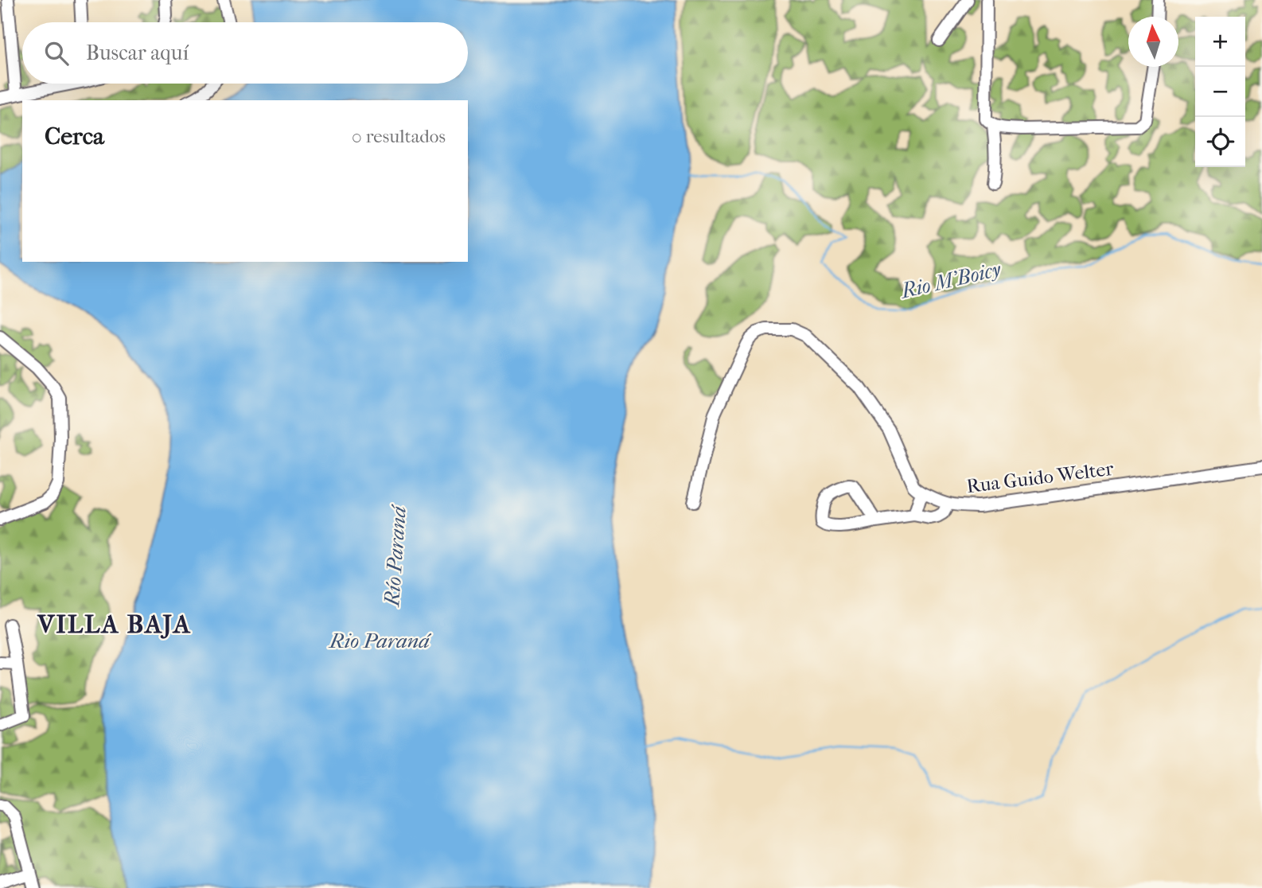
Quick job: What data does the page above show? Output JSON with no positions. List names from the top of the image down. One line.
{"streets":{"street":["Rua Guido Welter"]},"districts":["VILLA BAJA"],"water":["Rio M'Boicy","Río Paraná","Rio Paraná"],"north":"top","page":{"map_buttons":["+","−"],"search":"Buscar aquí","heading":["Cerca","0 resultados"]}}
